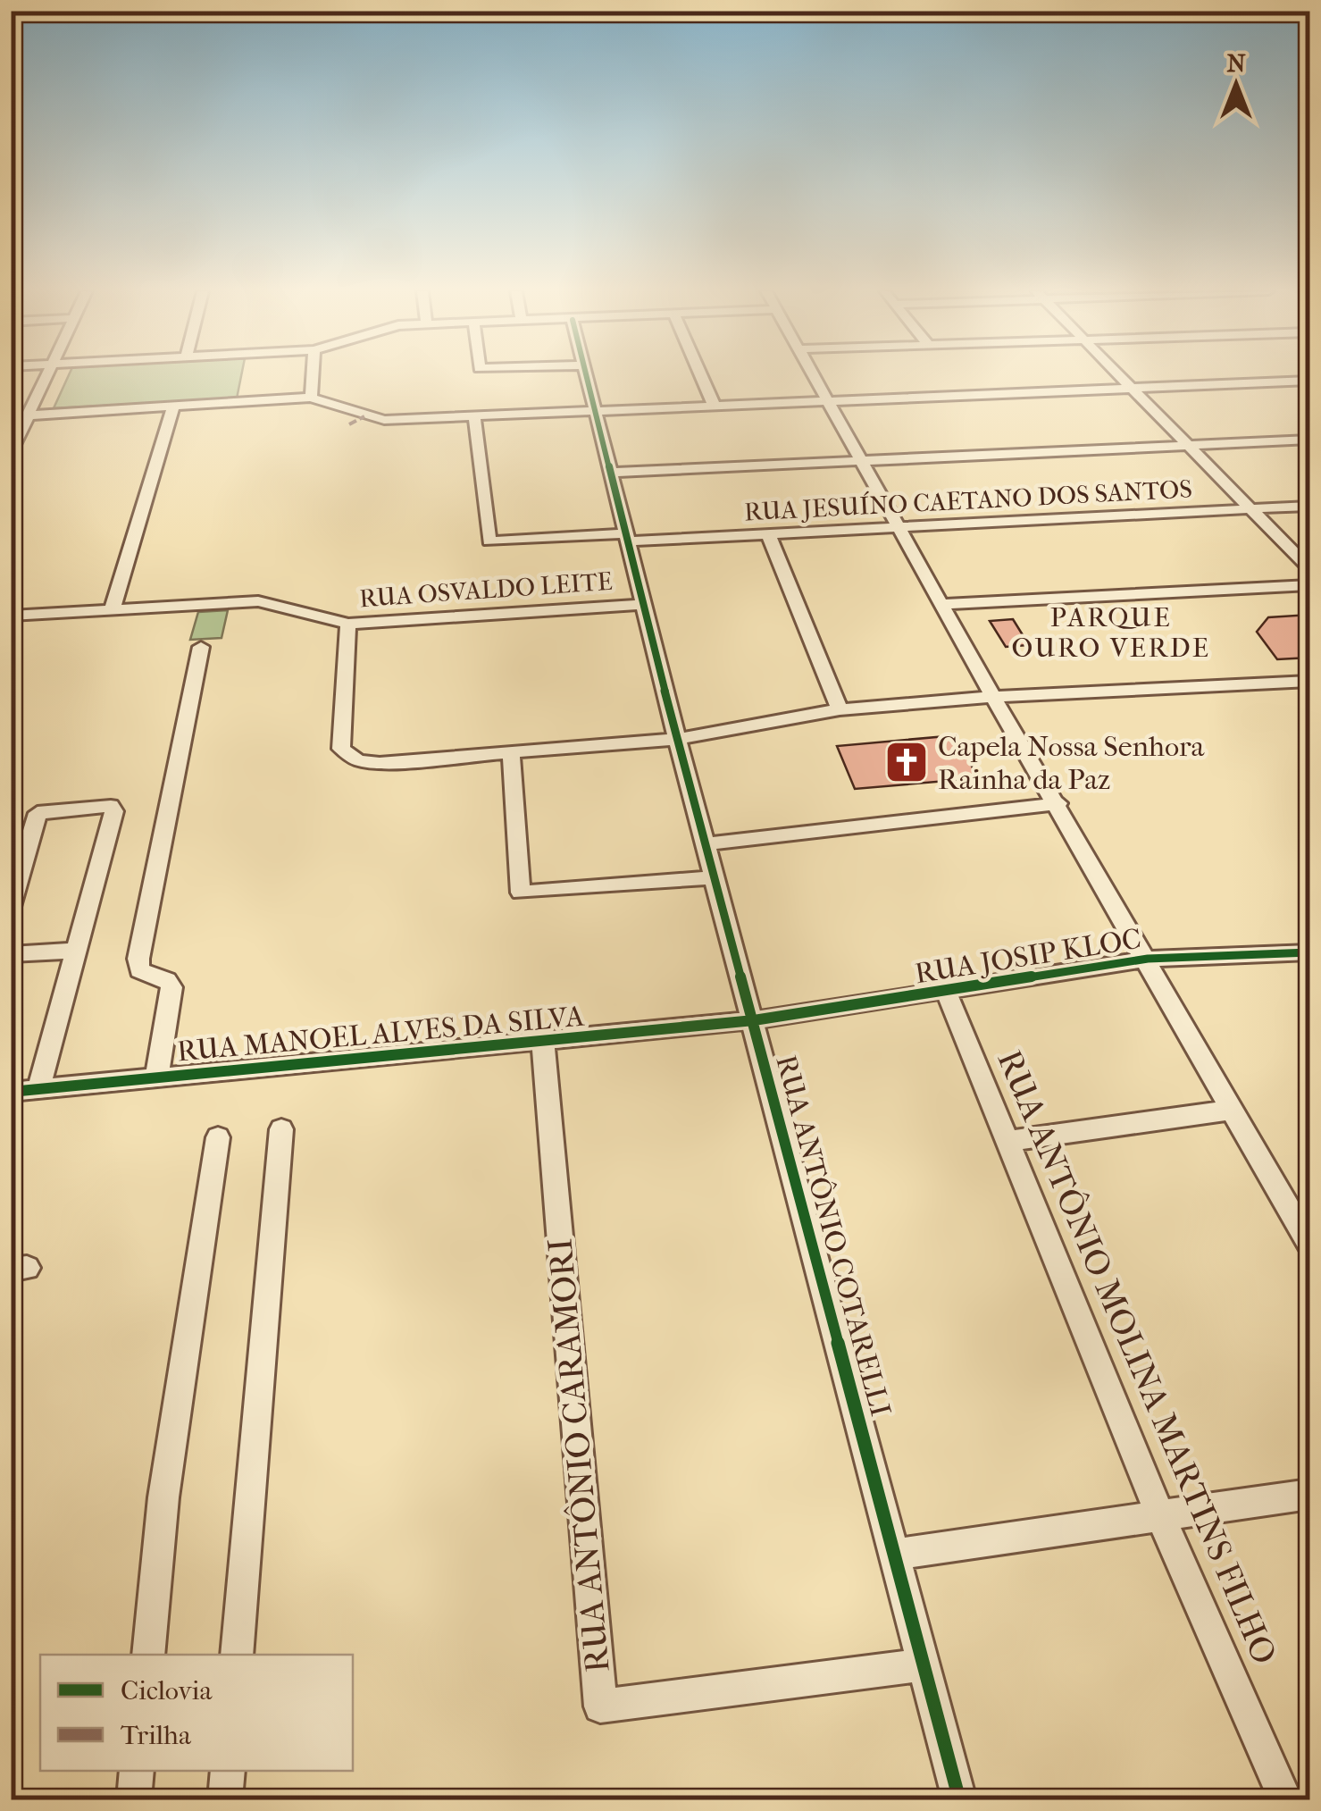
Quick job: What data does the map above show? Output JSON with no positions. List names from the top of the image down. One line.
{"streets":{"street":["RUA JESUÍNO CAETANO DOS SANTOS","RUA OSVALDO LEITE","RUA JOSIP KLOC","RUA MANOEL ALVES DA SILVA","RUA ANTÔNIO COTARELLI","RUA ANTÔNIO MOLINA MARTINS FILHO","RUA ANTÔNIO CARAMORI"]},"crossings":[["RUA JESUÍNO CAETANO DOS SANTOS","RUA ANTÔNIO COTARELLI"],["RUA OSVALDO LEITE","RUA ANTÔNIO COTARELLI"],["RUA JOSIP KLOC","RUA MANOEL ALVES DA SILVA"],["RUA JOSIP KLOC","RUA ANTÔNIO COTARELLI"],["RUA JOSIP KLOC","RUA ANTÔNIO MOLINA MARTINS FILHO"],["RUA MANOEL ALVES DA SILVA","RUA ANTÔNIO COTARELLI"],["RUA MANOEL ALVES DA SILVA","RUA ANTÔNIO CARAMORI"],["RUA ANTÔNIO COTARELLI","RUA ANTÔNIO CARAMORI"]],"districts":["PARQUE OURO VERDE"],"places":{"church":["Capela Nossa Senhora Rainha da Paz"]},"legend":["Ciclovia","Trilha"],"north":"top"}
